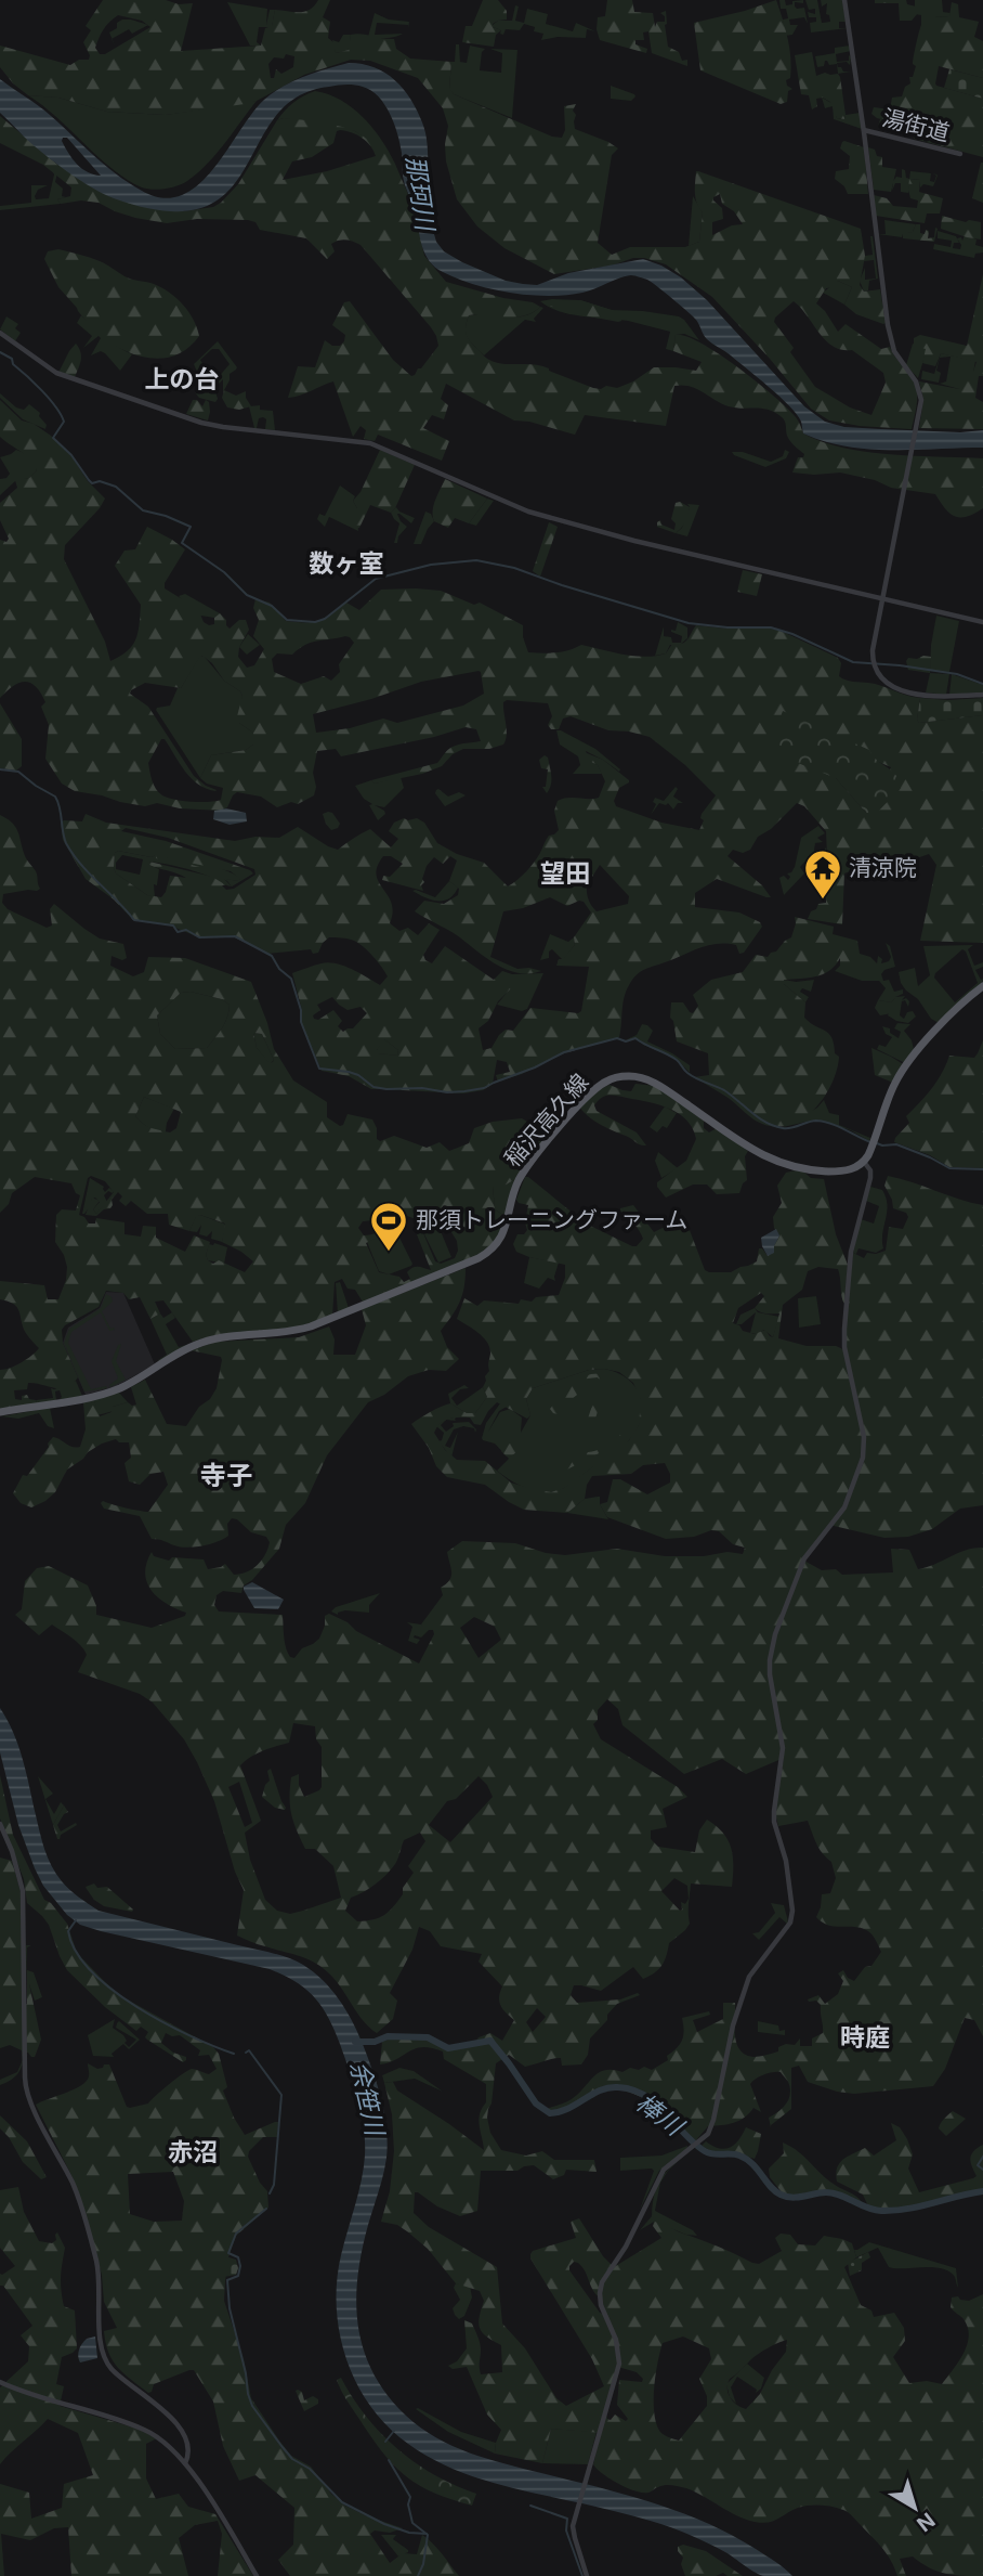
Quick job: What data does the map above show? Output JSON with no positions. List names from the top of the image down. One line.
{"streets":{"main road":["稲沢高久線"],"street":["湯街道"]},"districts":["上の台","数ヶ室","望田","寺子","時庭","赤沼"],"water":["那珂川","余笹川","棒川"],"places":{"temple":["清涼院"],"sports":["那須トレーニングファーム"]},"north":"bottom right"}
